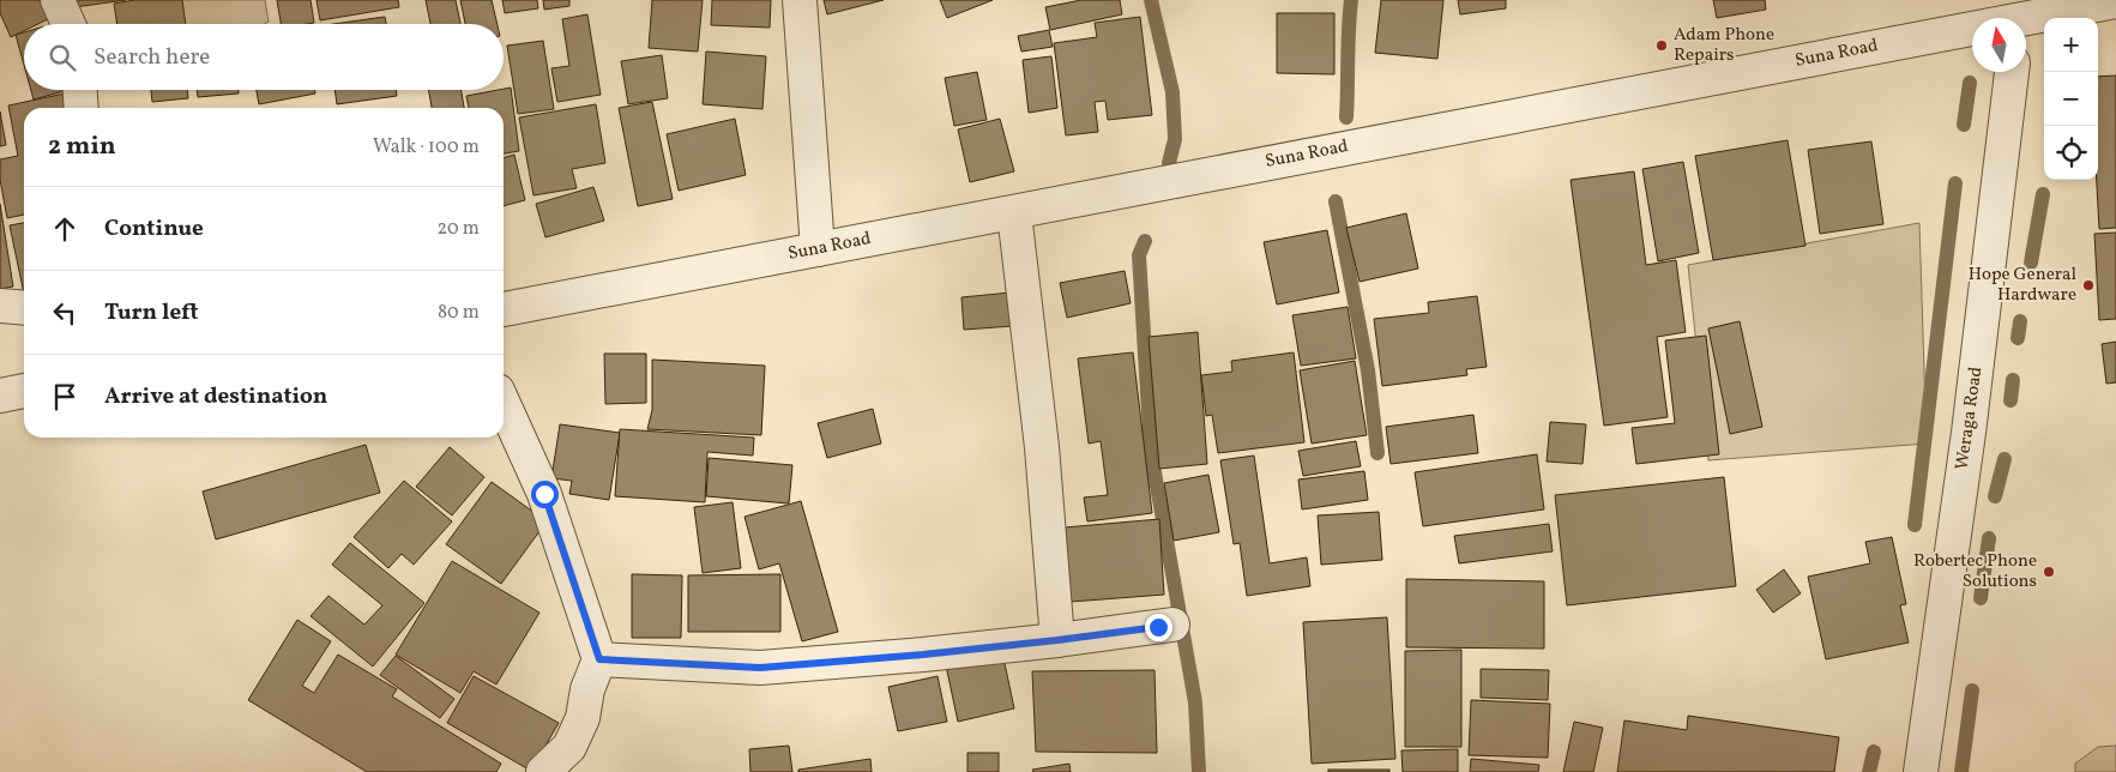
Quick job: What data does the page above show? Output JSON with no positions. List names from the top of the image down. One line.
{"streets":{"street":["Suna Road","Weraga Road"]},"places":["Adam Phone Repairs","Hope General Hardware","Robertec Phone Solutions"],"north":"top","page":{"map_buttons":["+","−"],"search":"Search here","heading":["2 min","Walk · 100 m"],"list":[["Continue","20 m"],["Turn left","80 m"],"Arrive at destination"]}}
